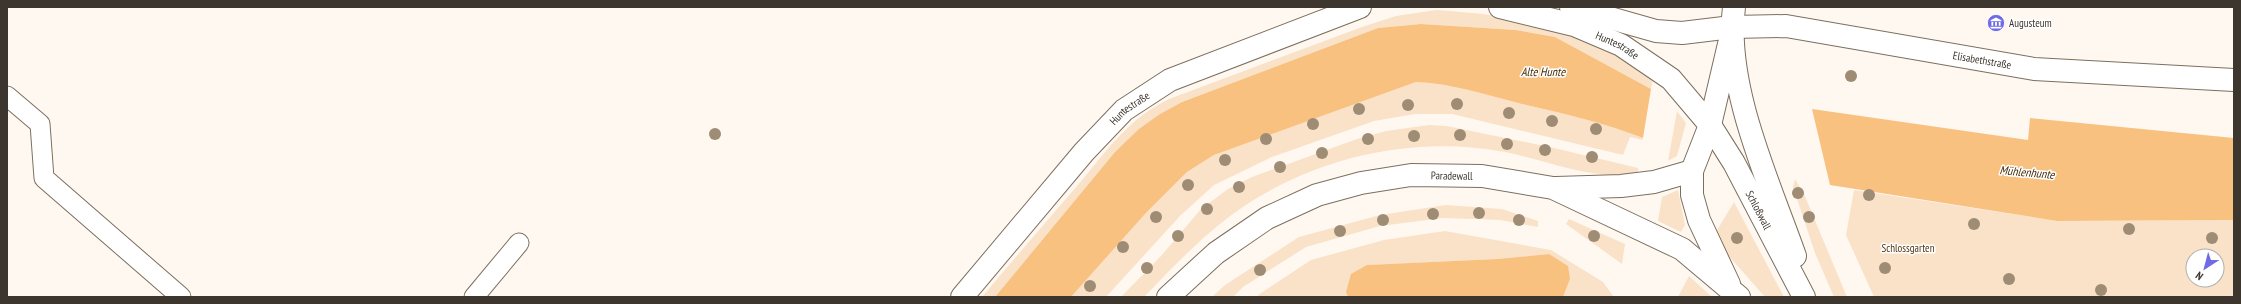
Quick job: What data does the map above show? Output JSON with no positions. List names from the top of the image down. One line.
{"streets":{"street":["Huntestraße","Elisabethstraße","Paradewall","Schloßwall"]},"crossings":[["Huntestraße","Schloßwall"]],"water":["Alte Hunte","Mühlenhunte"],"parks":["Schlossgarten"],"places":{"museum":["Augusteum"]},"north":"bottom left"}
